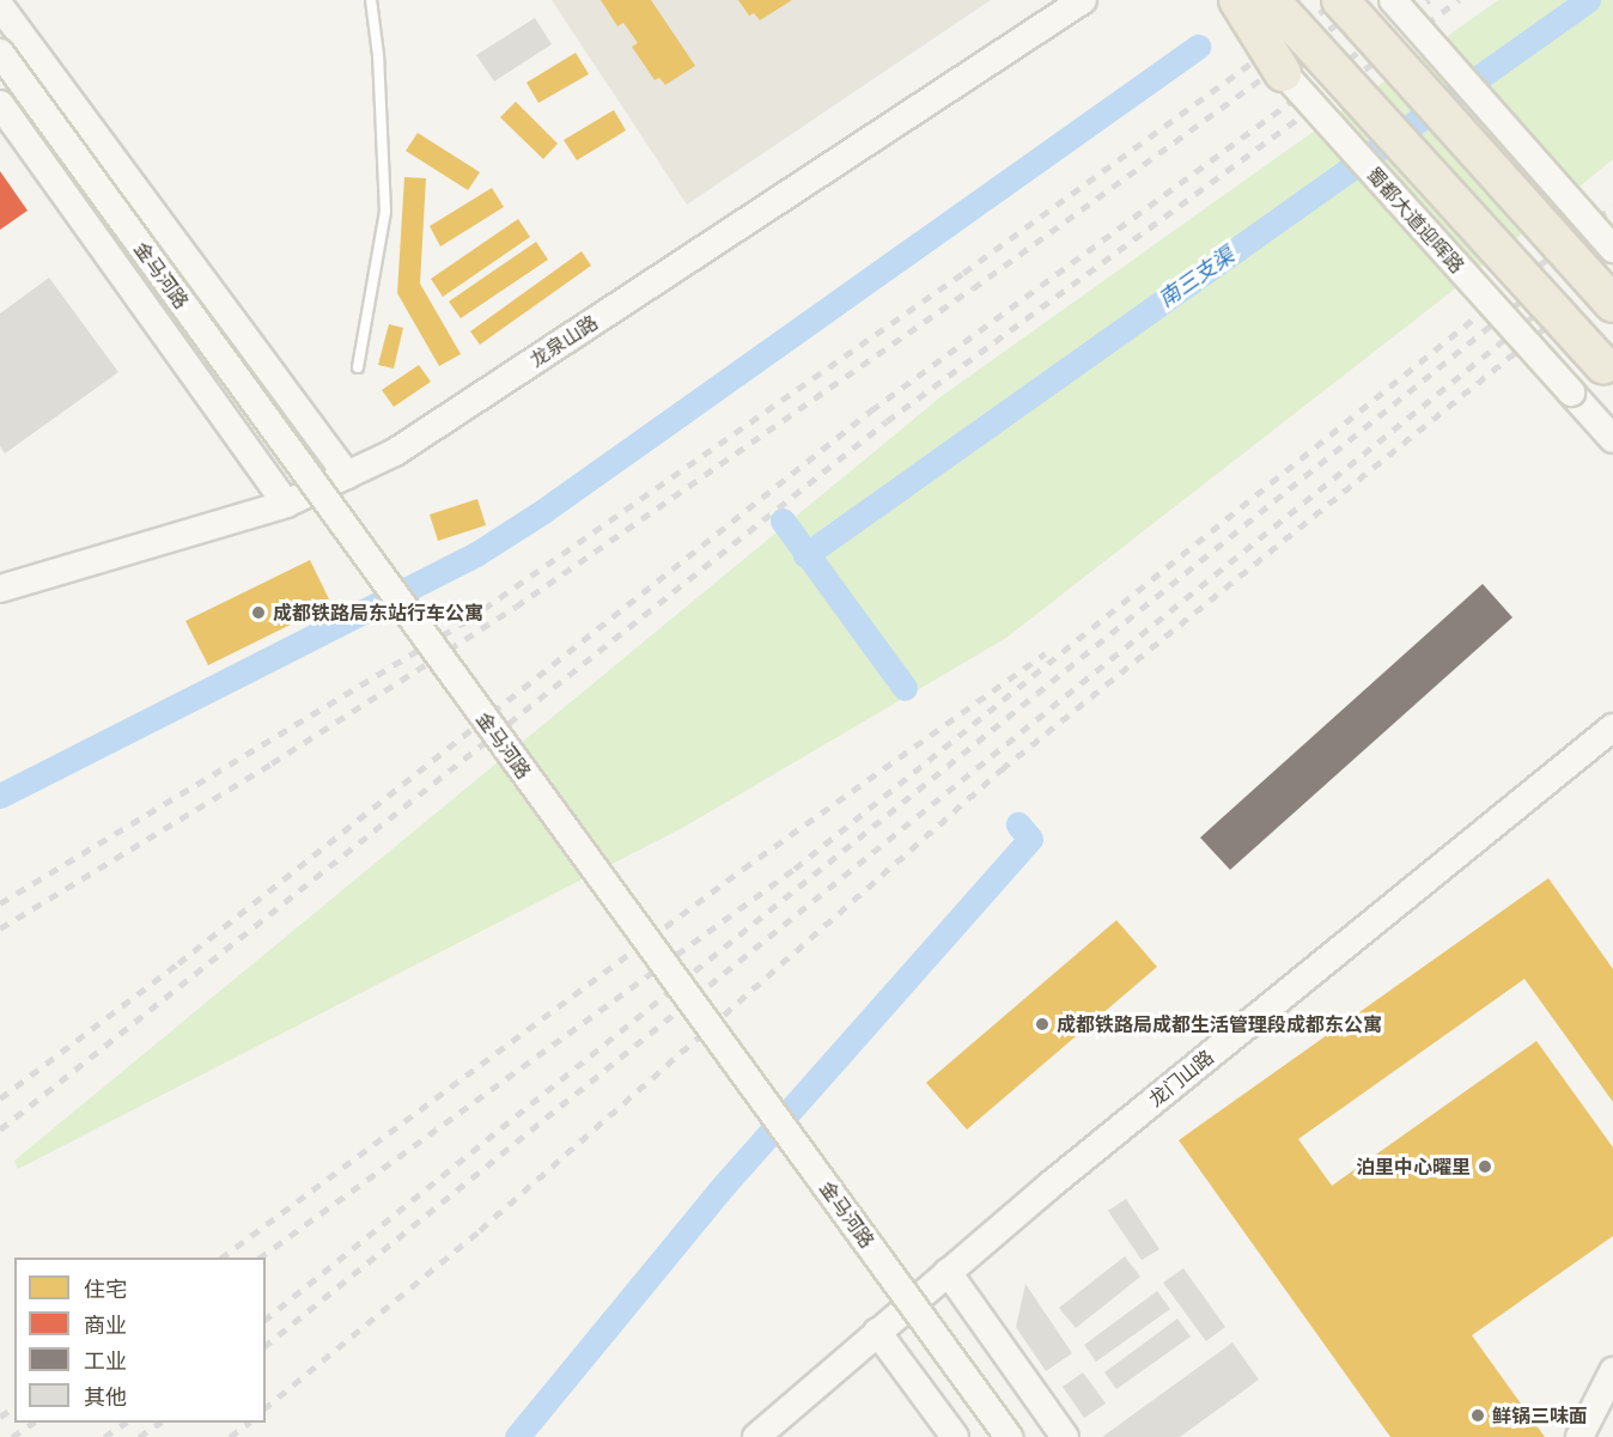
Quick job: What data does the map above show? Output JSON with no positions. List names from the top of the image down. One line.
{"streets":{"highway":["蜀都大道迎晖路"],"street":["金马河路","龙泉山路","龙门山路"]},"water":["南三支渠"],"places":["成都铁路局东站行车公寓","成都铁路局成都生活管理段成都东公寓","泊里中心曜里","鲜锅三味面"],"legend":["住宅","商业","工业","其他"]}
